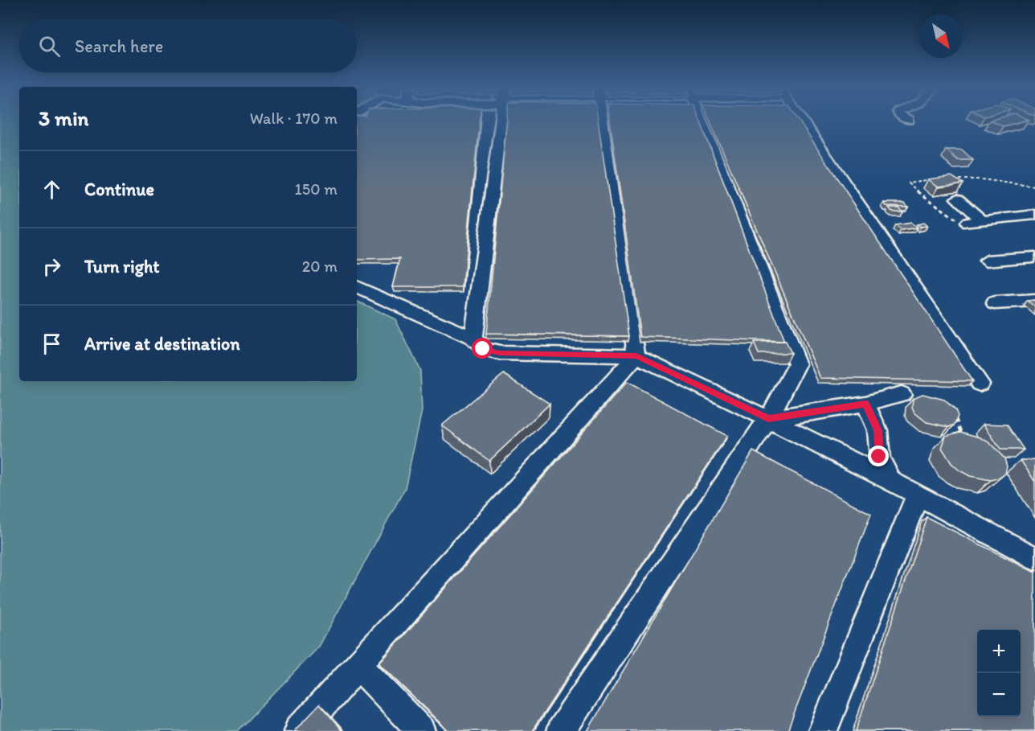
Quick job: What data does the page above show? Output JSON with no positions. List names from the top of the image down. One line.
{"north":"bottom right","page":{"search":"Search here","heading":["3 min","Walk · 170 m"],"list":[["Continue","150 m"],["Turn right","20 m"],"Arrive at destination"],"map_buttons":["+","−"]}}
